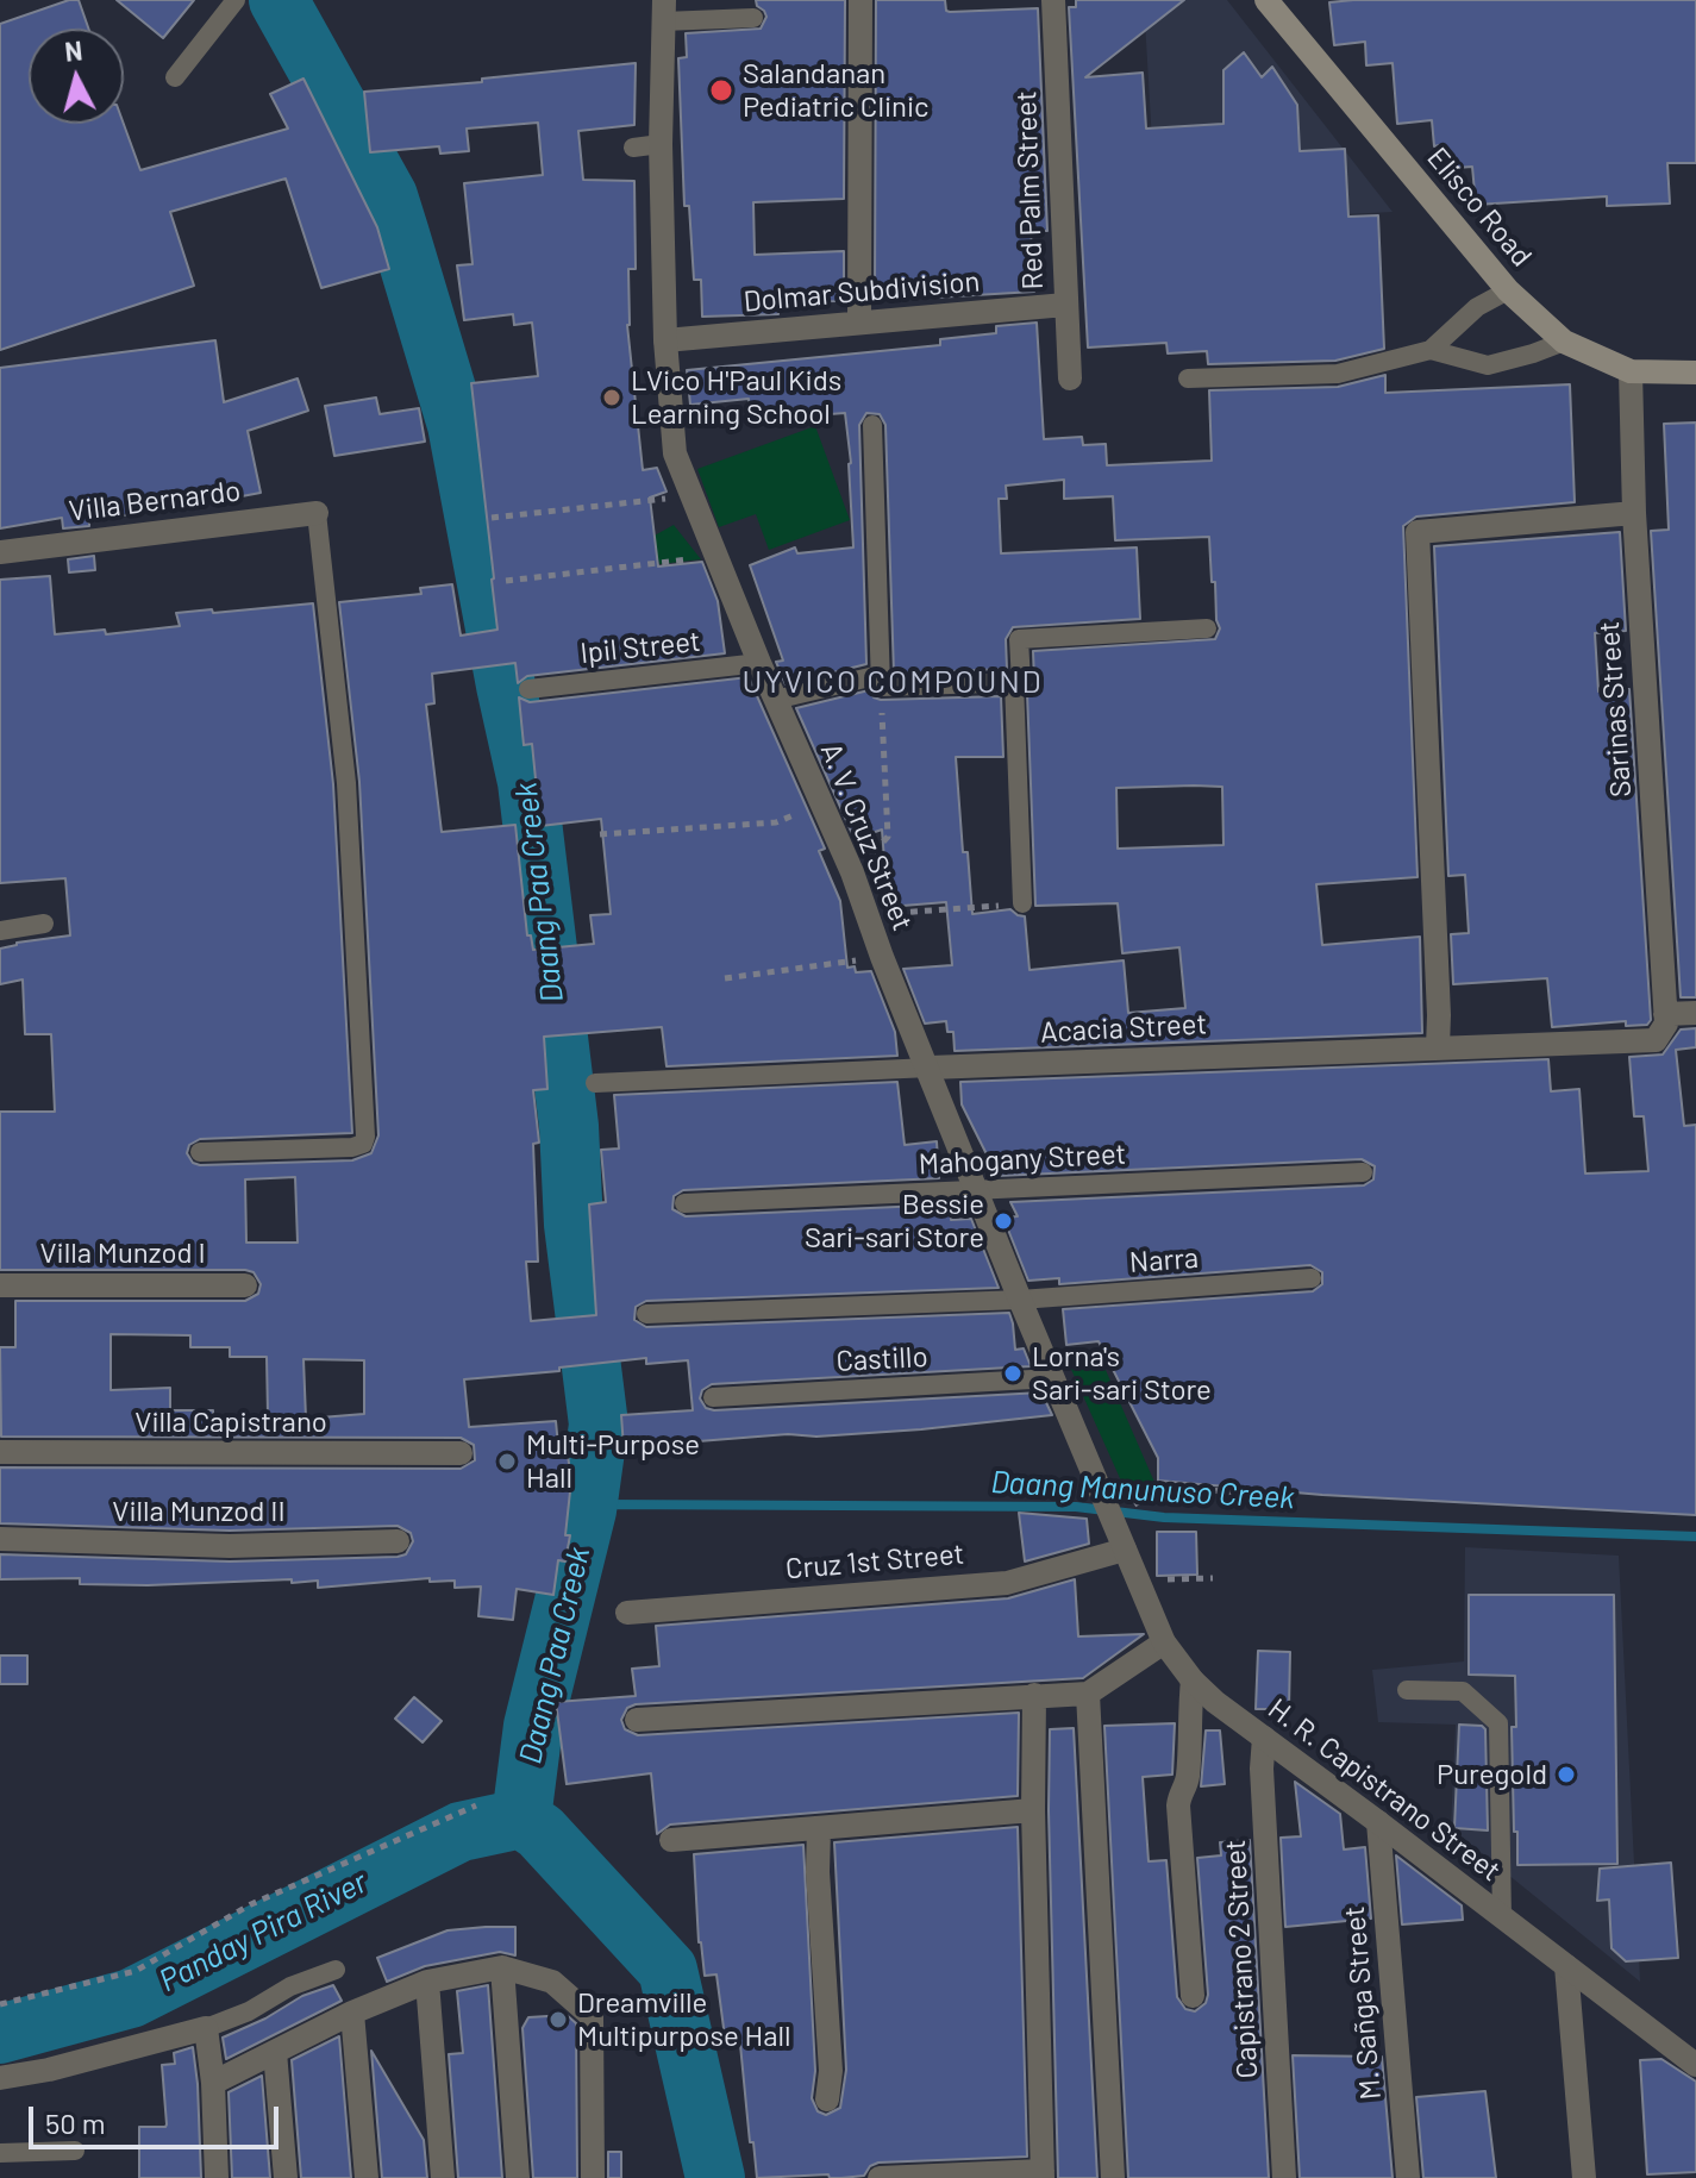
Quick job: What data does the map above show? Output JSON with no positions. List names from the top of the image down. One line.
{"streets":{"main road":["Elisco Road"],"street":["Red Palm Street","Dolmar Subdivision","Villa Bernardo","Sarinas Street","A. V. Cruz Street","Acacia Street","Villa Munzod I","Villa Capistrano","Villa Munzod II","Cruz 1st Street","H. R. Capistrano Street","Capistrano 2 Street","M. Sañga Street"],"lane":["Ipil Street","Mahogany Street","Narra","Castillo"]},"crossings":[["Red Palm Street","Dolmar Subdivision"],["Elisco Road","Sarinas Street"],["Dolmar Subdivision","A. V. Cruz Street"],["Ipil Street","A. V. Cruz Street"],["Sarinas Street","Acacia Street"],["A. V. Cruz Street","Acacia Street"],["A. V. Cruz Street","Mahogany Street"],["A. V. Cruz Street","Narra"],["A. V. Cruz Street","Castillo"],["A. V. Cruz Street","H. R. Capistrano Street"],["Cruz 1st Street","H. R. Capistrano Street"],["H. R. Capistrano Street","Capistrano 2 Street"],["H. R. Capistrano Street","M. Sañga Street"]],"districts":["UYVICO COMPOUND"],"water":["Daang Paa Creek","Daang Manunuso Creek","Panday Pira River"],"places":["Salandanan Pediatric Clinic","LVico H'Paul Kids Learning School","Bessie Sari-sari Store","Lorna's Sari-sari Store","Multi-Purpose Hall","Puregold","Dreamville Multipurpose Hall"],"scale_bar":"50 m","north":"top"}
